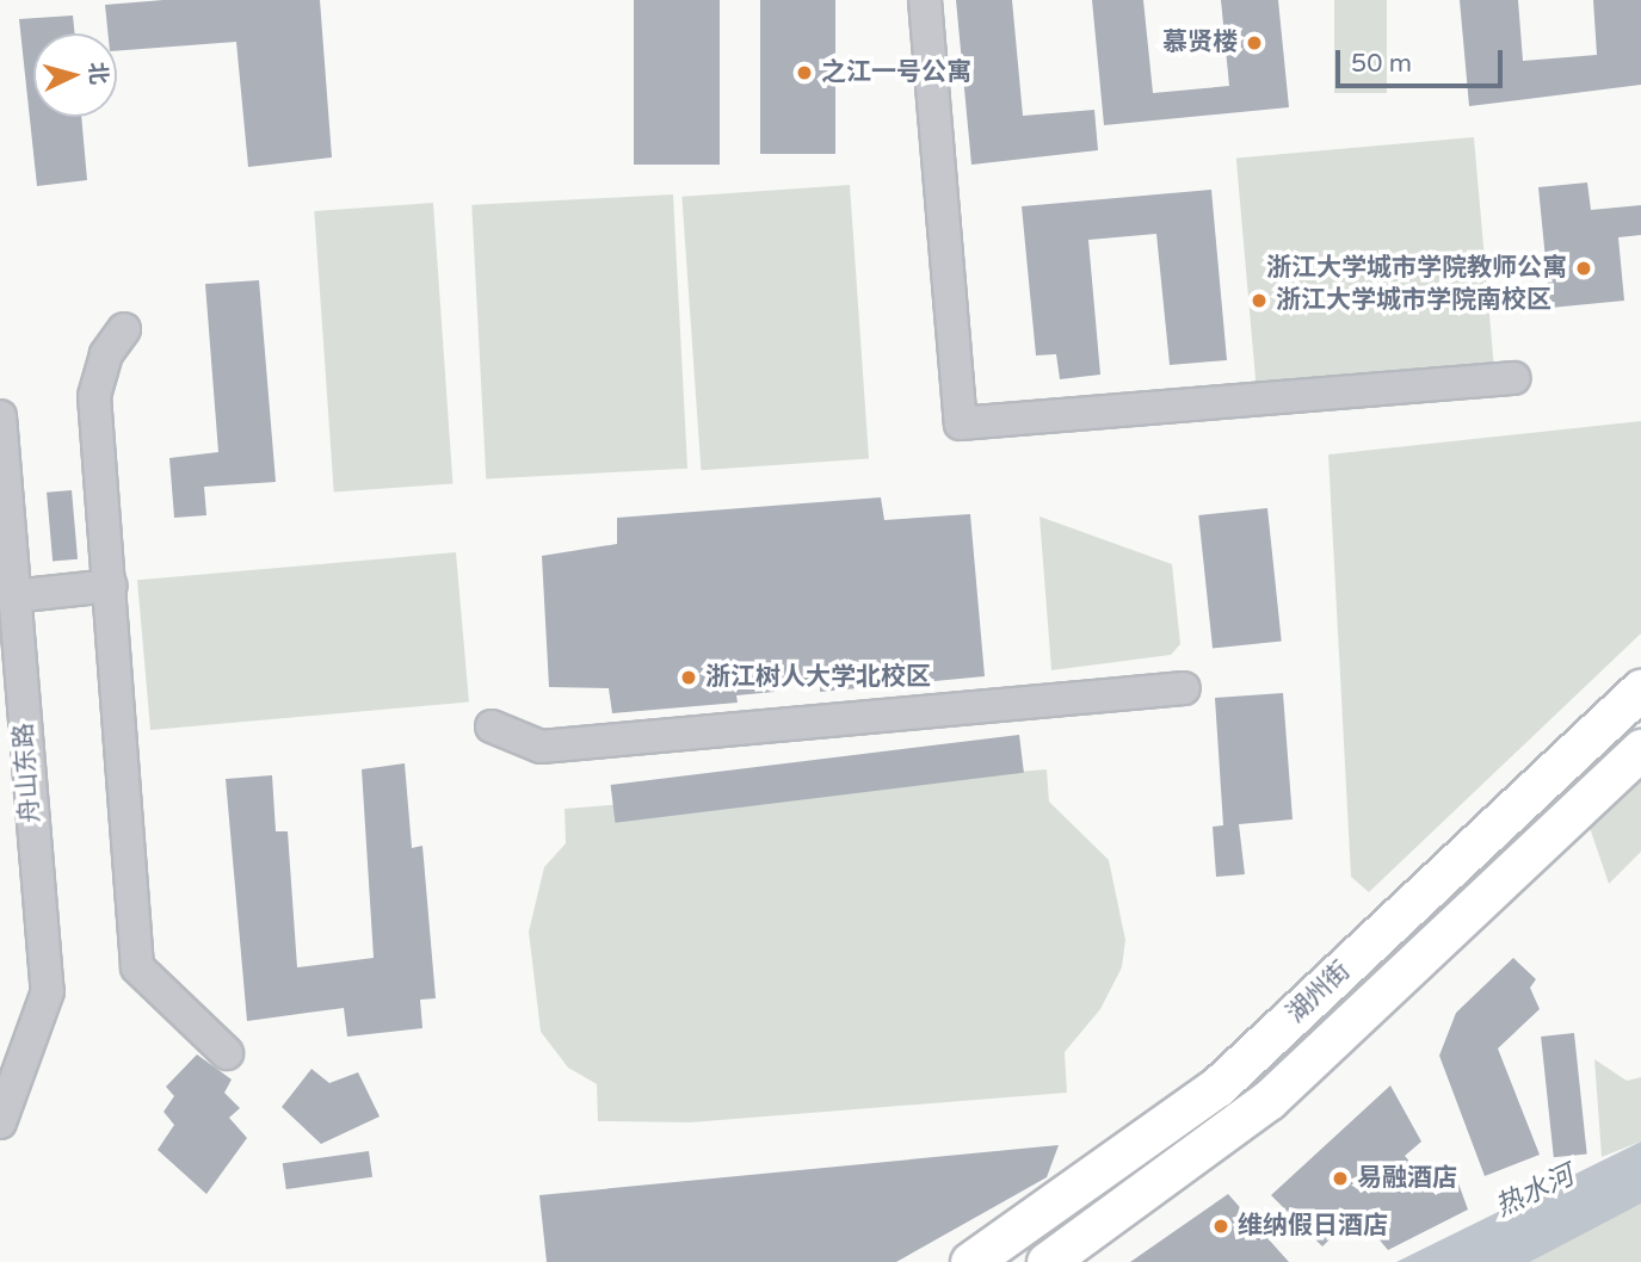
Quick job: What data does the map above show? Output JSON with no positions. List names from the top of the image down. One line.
{"streets":{"main road":["湖州街"],"street":["舟山东路"]},"water":["热水河"],"places":["慕贤楼","之江一号公寓","浙江大学城市学院教师公寓","浙江大学城市学院南校区","浙江树人大学北校区","易融酒店","维纳假日酒店"],"scale_bar":"50 m","north":"right"}
